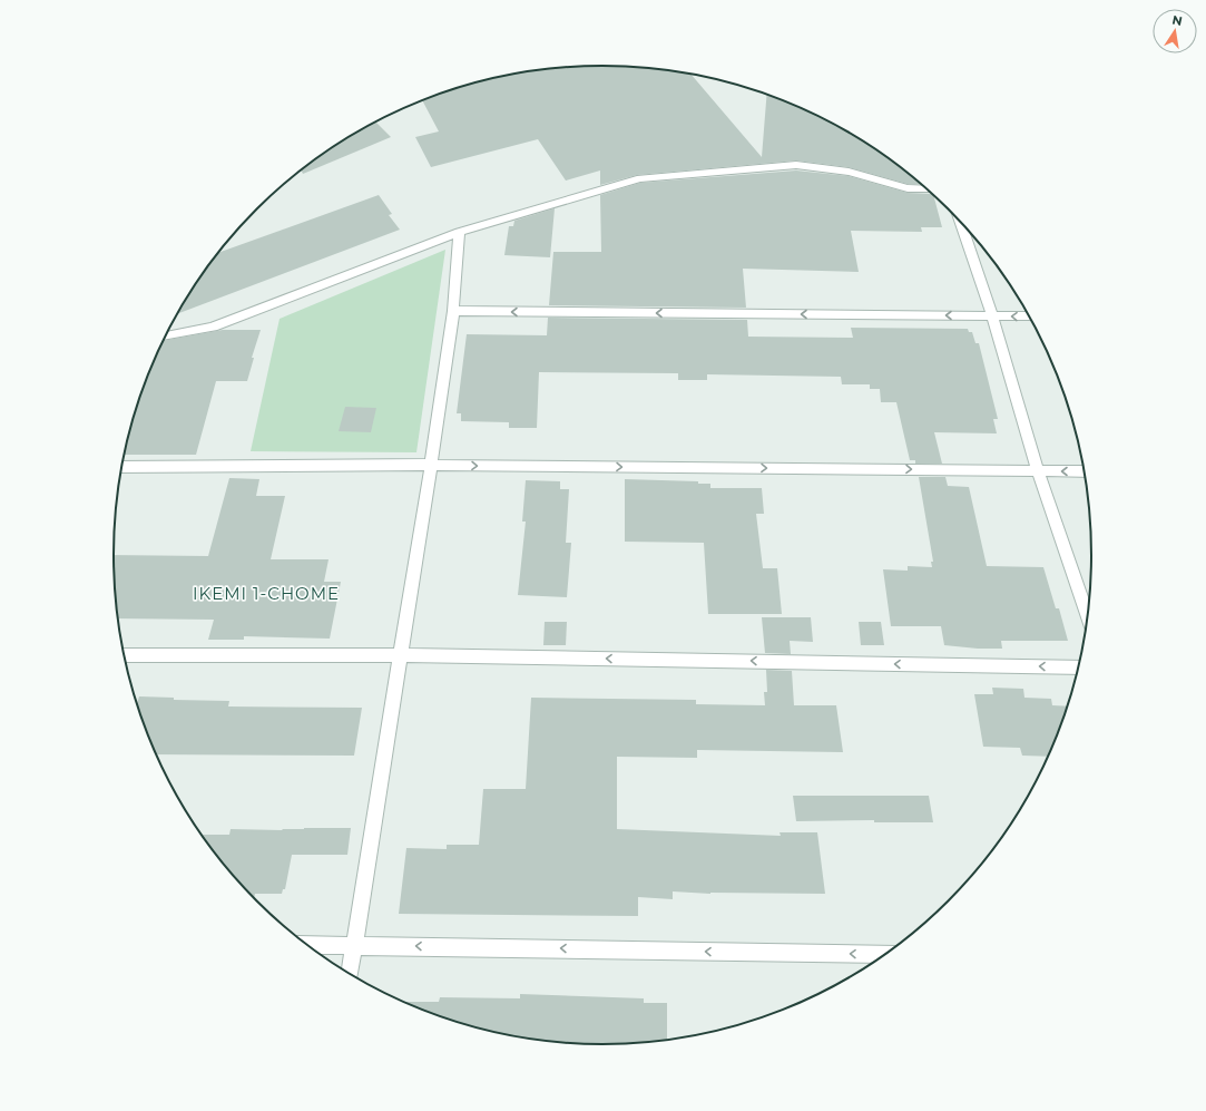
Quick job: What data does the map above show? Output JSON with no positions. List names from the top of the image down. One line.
{"districts":["IKEMI 1-CHOME"],"north":"top"}
